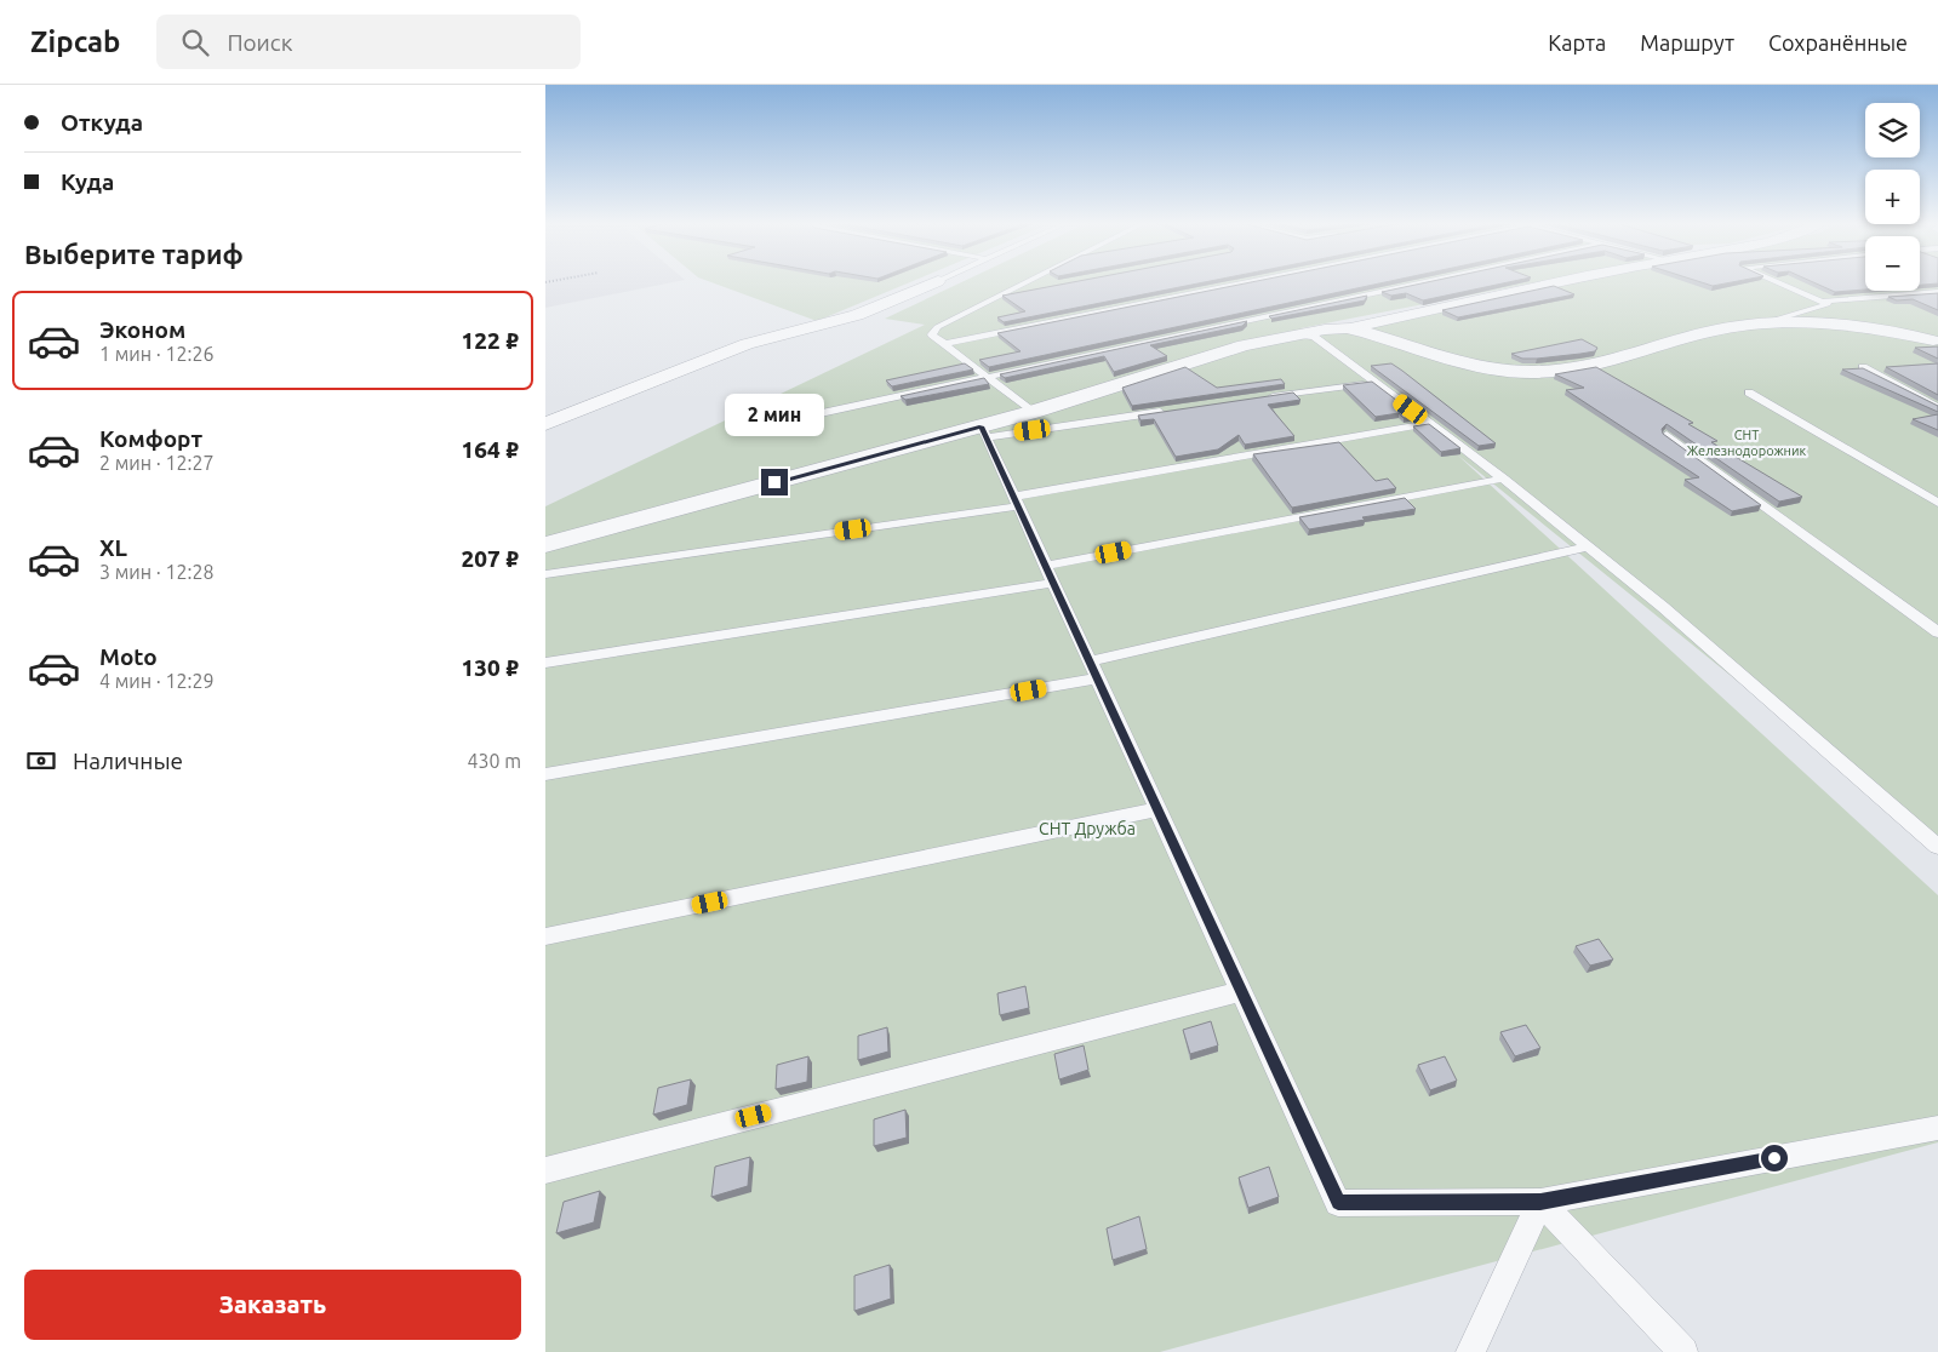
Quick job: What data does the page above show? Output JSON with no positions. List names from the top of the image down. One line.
{"parks":["СНТ Железнодорожник","СНТ Дружба"],"page":{"header":"Zipcab","search":"Поиск","nav":["Карта","Маршрут","Сохранённые"],"banner":["Откуда","Куда"],"map_buttons":["+","−"],"heading":"Выберите тариф","list":[{"name":"Эконом","note":"1 мин · 12:26","value":"122 ₽"},{"name":"Комфорт","note":"2 мин · 12:27","value":"164 ₽"},{"name":"XL","note":"3 мин · 12:28","value":"207 ₽"},{"name":"Moto","note":"4 мин · 12:29","value":"130 ₽"}],"bubble":"2 мин","pay":["Наличные","430 m"],"buttons":"Заказать"}}
